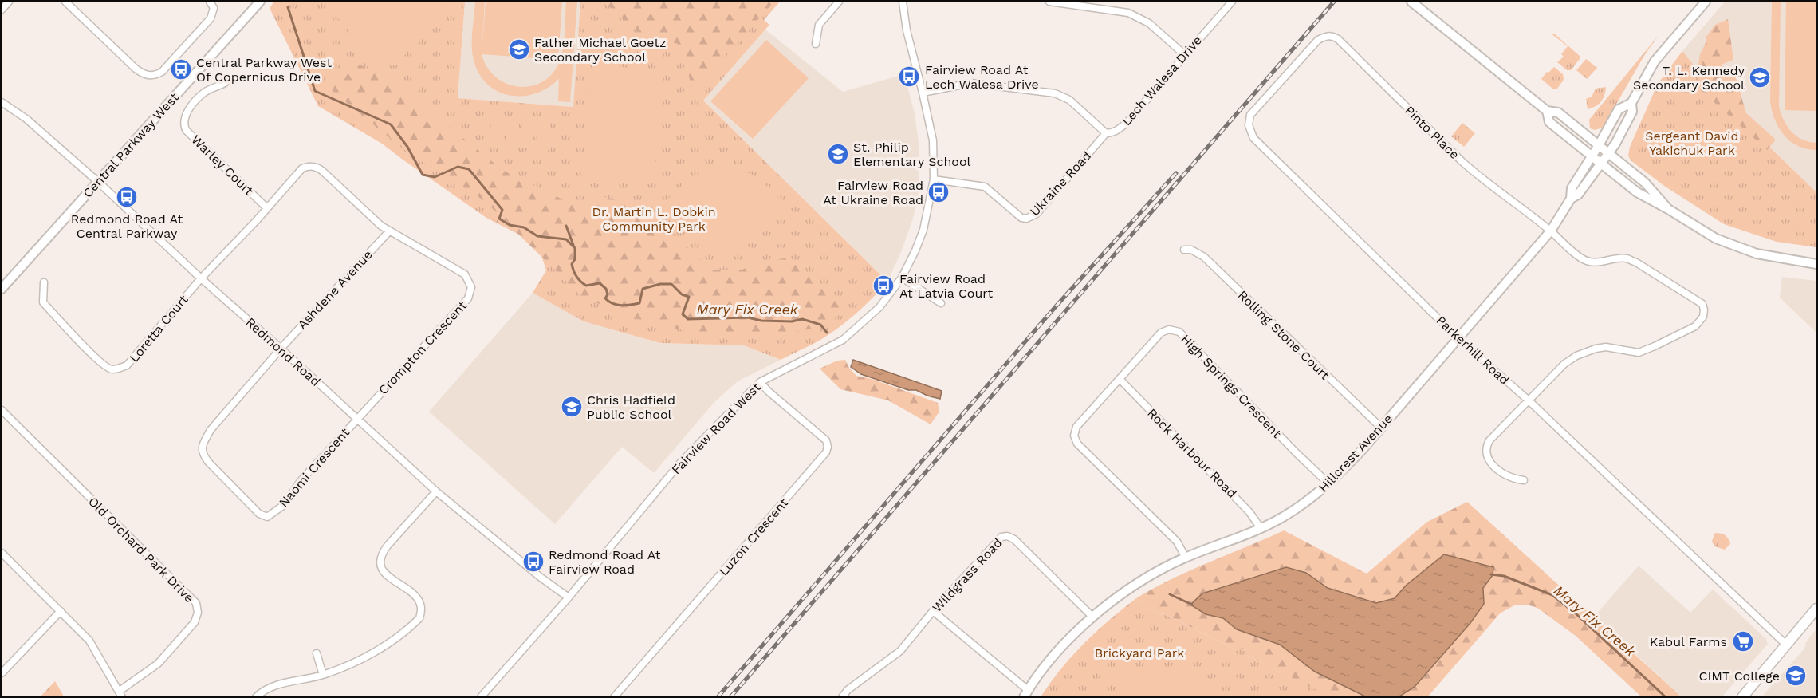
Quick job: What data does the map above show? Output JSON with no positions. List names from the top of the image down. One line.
{"streets":{"street":["Lech Walesa Drive","Pinto Place","Central Parkway West","Warley Court","Ukraine Road","Ashdene Avenue","Loretta Court","Rolling Stone Court","Crompton Crescent","Parkerhill Road","Redmond Road","High Springs Crescent","Fairview Road West","Rock Harbour Road","Hillcrest Avenue","Naomi Crescent","Luzon Crescent","Old Orchard Park Drive","Wildgrass Road"]},"crossings":[["Lech Walesa Drive","Ukraine Road"],["Lech Walesa Drive","Fairview Road West"],["Pinto Place","Parkerhill Road"],["Pinto Place","Hillcrest Avenue"],["Central Parkway West","Redmond Road"],["Warley Court","Crompton Crescent"],["Ukraine Road","Fairview Road West"],["Ashdene Avenue","Crompton Crescent"],["Ashdene Avenue","Redmond Road"],["Ashdene Avenue","Naomi Crescent"],["Loretta Court","Crompton Crescent"],["Loretta Court","Redmond Road"],["Rolling Stone Court","Hillcrest Avenue"],["Crompton Crescent","Redmond Road"],["Crompton Crescent","Naomi Crescent"],["Parkerhill Road","Hillcrest Avenue"],["Redmond Road","Fairview Road West"],["Redmond Road","Naomi Crescent"],["High Springs Crescent","Rock Harbour Road"],["High Springs Crescent","Hillcrest Avenue"],["Fairview Road West","Luzon Crescent"],["Rock Harbour Road","Hillcrest Avenue"],["Hillcrest Avenue","Wildgrass Road"]],"water":["Mary Fix Creek"],"parks":["Sergeant David Yakichuk Park","Dr. Martin L. Dobkin Community Park","Brickyard Park"],"places":{"school or university":["Father Michael Goetz Secondary School","T. L. Kennedy Secondary School","St. Philip Elementary School","Chris Hadfield Public School","CIMT College"],"bus stop":["Central Parkway West Of Copernicus Drive","Fairview Road At Lech Walesa Drive","Fairview Road At Ukraine Road","Redmond Road At Central Parkway","Fairview Road At Latvia Court","Redmond Road At Fairview Road"],"supermarket":["Kabul Farms"]}}
